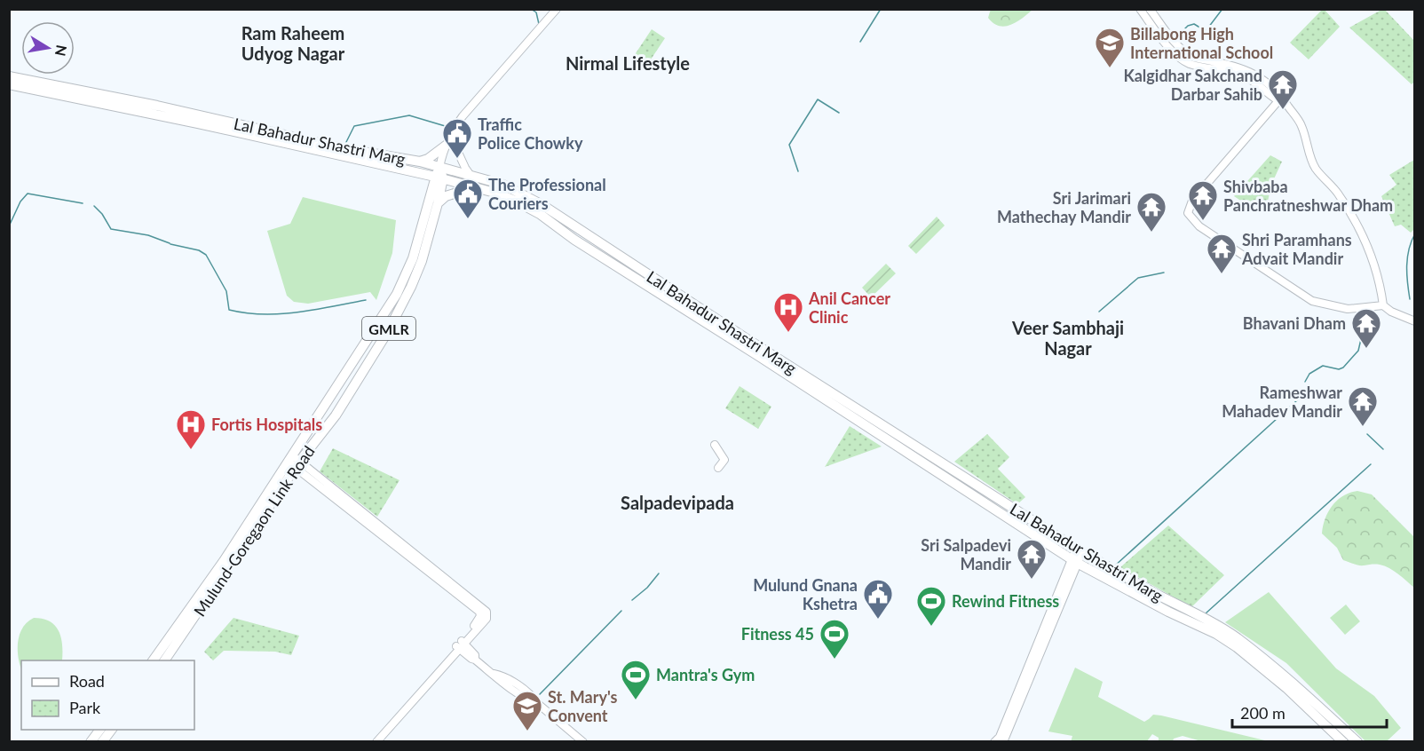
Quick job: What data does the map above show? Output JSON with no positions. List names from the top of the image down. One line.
{"streets":{"main road":["Lal Bahadur Shastri Marg","GMLR","Mulund-Goregaon Link Road"]},"crossings":[["Lal Bahadur Shastri Marg","Mulund-Goregaon Link Road"]],"districts":["Ram Raheem Udyog Nagar","Nirmal Lifestyle","Veer Sambhaji Nagar","Salpadevipada"],"places":{"school or university":["Billabong High International School","St. Mary's Convent"],"temple":["Kalgidhar Sakchand Darbar Sahib","Shivbaba Panchratneshwar Dham","Sri Jarimari Mathechay Mandir","Shri Paramhans Advait Mandir","Bhavani Dham","Rameshwar Mahadev Mandir","Sri Salpadevi Mandir"],"public building":["Traffic Police Chowky","The Professional Couriers","Mulund Gnana Kshetra"],"hospital":["Anil Cancer Clinic","Fortis Hospitals"],"sports":["Rewind Fitness","Fitness 45","Mantra's Gym"]},"legend":["Road","Park"],"scale_bar":"200 m","north":"right"}
